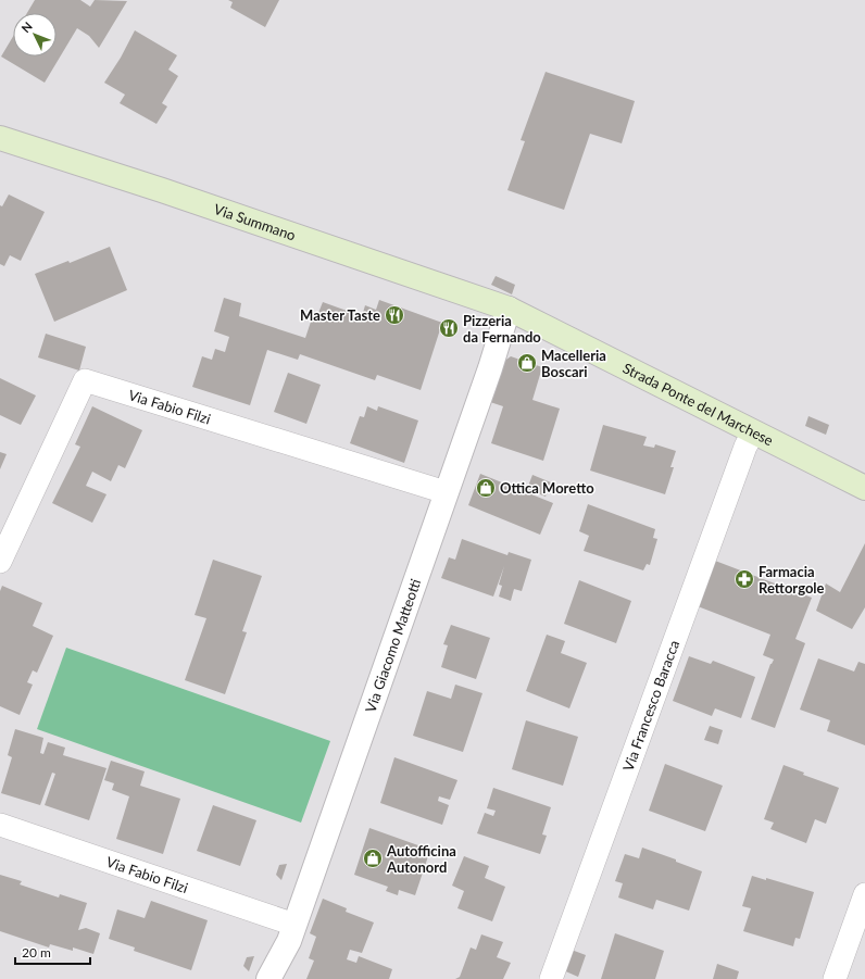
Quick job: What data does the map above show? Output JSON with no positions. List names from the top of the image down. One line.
{"streets":{"main road":["Via Summano","Strada Ponte del Marchese"],"street":["Via Fabio Filzi","Via Giacomo Matteotti","Via Francesco Baracca"]},"crossings":[["Via Summano","Strada Ponte del Marchese"],["Via Summano","Via Giacomo Matteotti"],["Strada Ponte del Marchese","Via Giacomo Matteotti"],["Strada Ponte del Marchese","Via Francesco Baracca"],["Via Fabio Filzi","Via Giacomo Matteotti"]],"places":{"restaurant":["Master Taste","Pizzeria da Fernando"],"shop":["Macelleria Boscari","Ottica Moretto","Autofficina Autonord"],"pharmacy":["Farmacia Rettorgole"]},"scale_bar":"20 m","north":"top left"}
